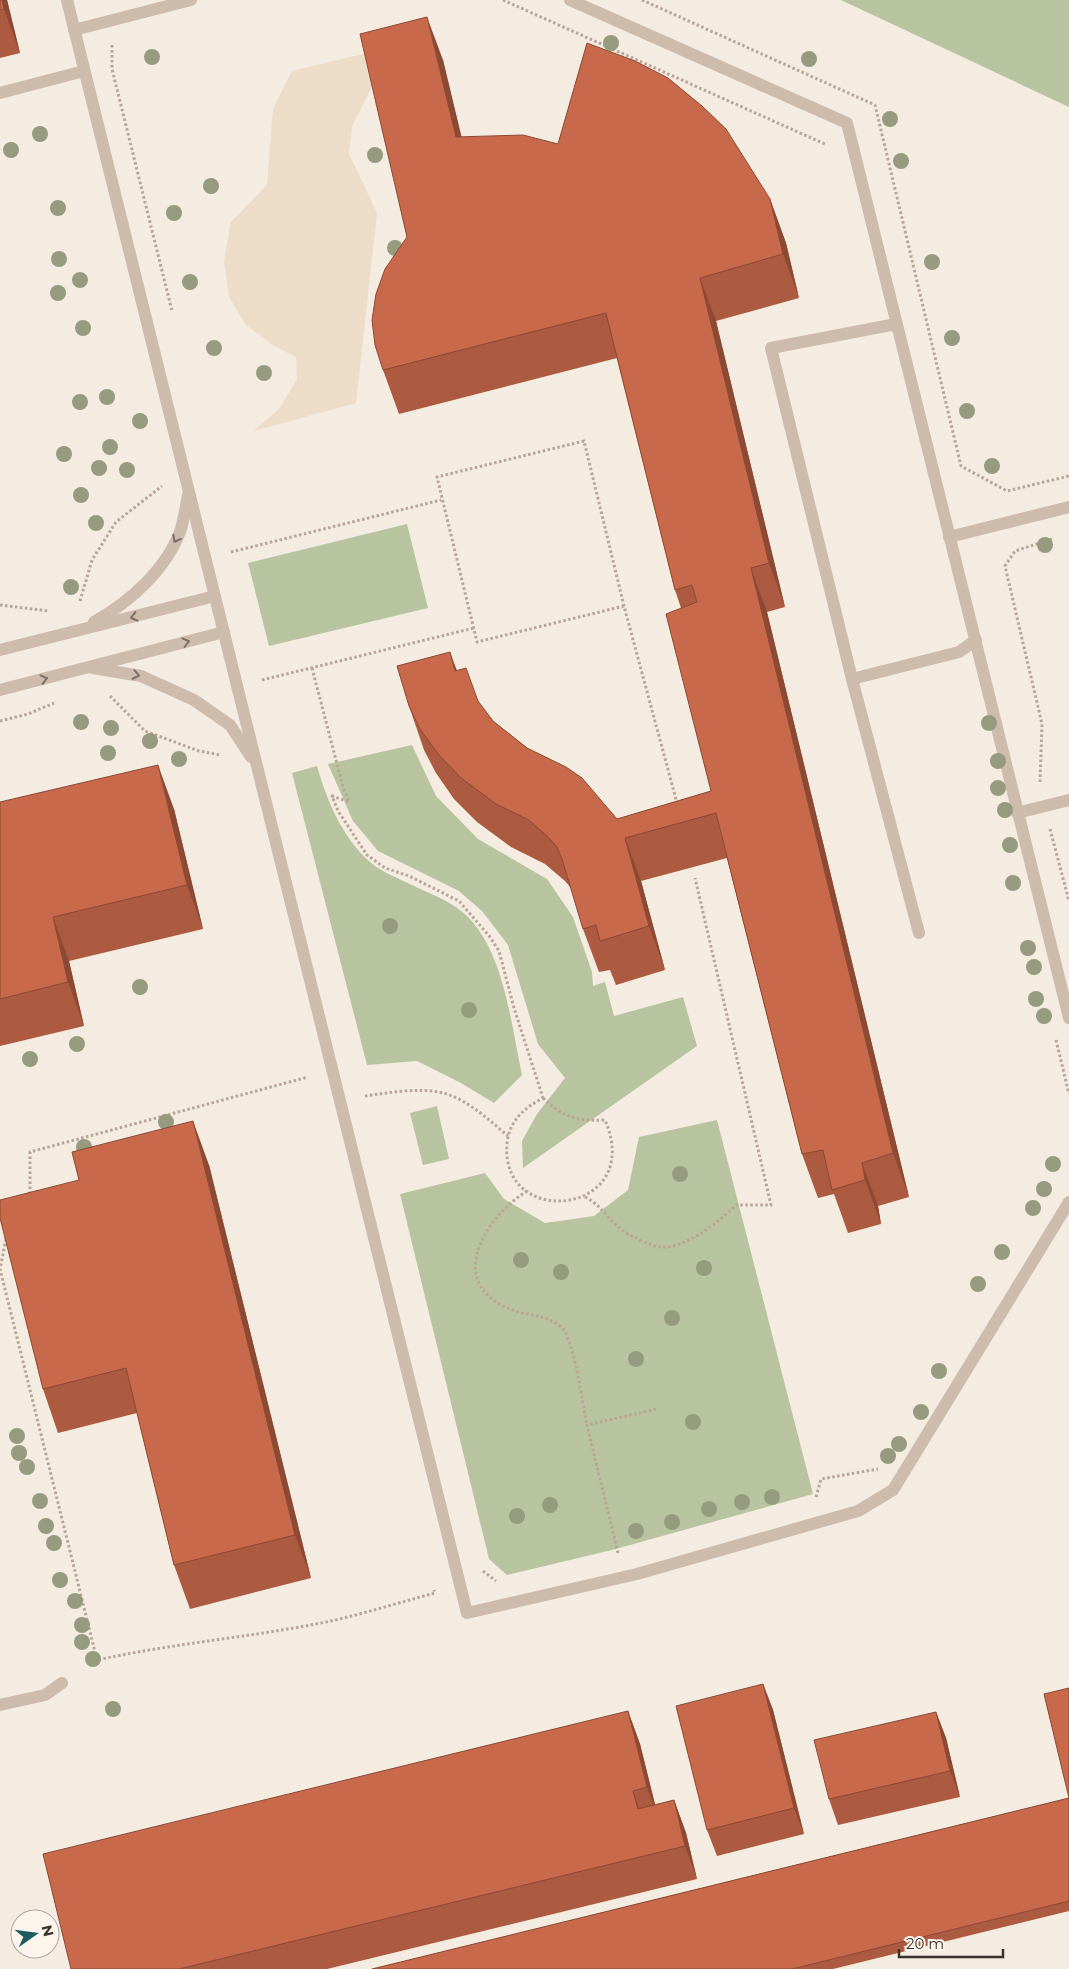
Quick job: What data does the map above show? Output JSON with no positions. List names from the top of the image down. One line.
{"scale_bar":"20 m","north":"right"}
